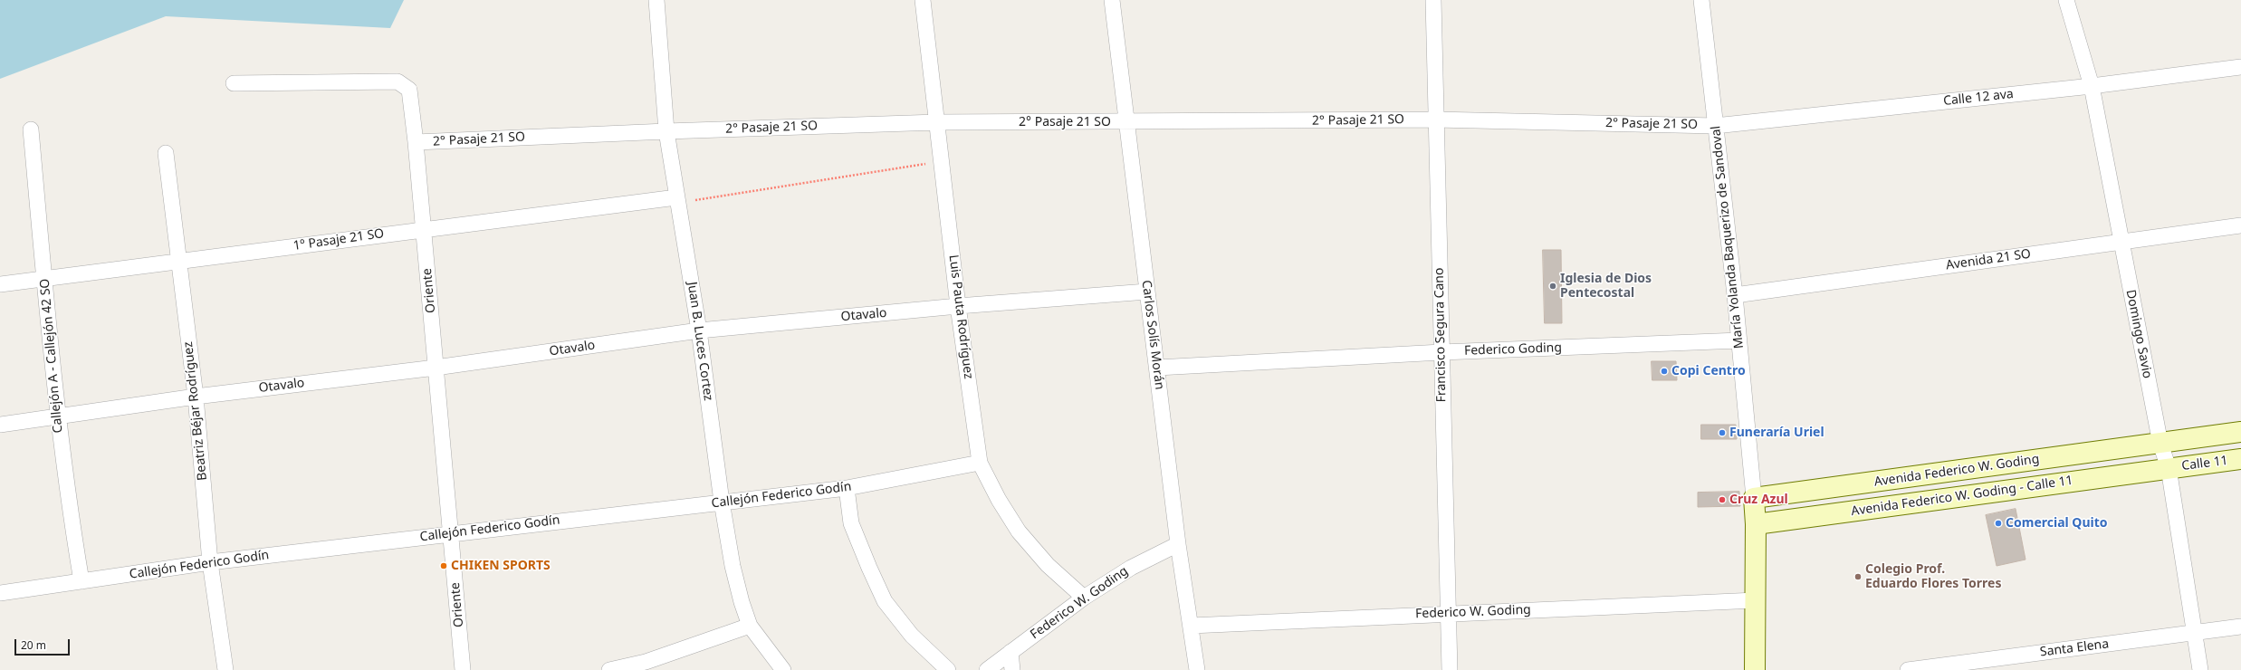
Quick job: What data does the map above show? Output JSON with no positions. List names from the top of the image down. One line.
{"streets":{"street":["Calle 12 ava","2° Pasaje 21 SO","María Yolanda Baquerizo de Sandoval","1º Pasaje 21 SO","Avenida 21 SO","Oriente","Otavalo","Luis Pauta Rodríguez","Domingo Savio","Carlos Solís Morán","Francisco Segura Cano","Juan B. Luces Cortez","Federico Goding","Callejón A - Callejón 42 SO","Beatriz Béjar Rodríguez","Calle 11","Avenida Federico W. Goding","Callejón Federico Godín","Avenida Federico W. Goding - Calle 11","Federico W. Goding","Santa Elena"]},"crossings":[["Calle 12 ava","2° Pasaje 21 SO"],["Calle 12 ava","María Yolanda Baquerizo de Sandoval"],["Calle 12 ava","Domingo Savio"],["2° Pasaje 21 SO","María Yolanda Baquerizo de Sandoval"],["2° Pasaje 21 SO","Oriente"],["2° Pasaje 21 SO","Luis Pauta Rodríguez"],["2° Pasaje 21 SO","Carlos Solís Morán"],["2° Pasaje 21 SO","Francisco Segura Cano"],["2° Pasaje 21 SO","Juan B. Luces Cortez"],["María Yolanda Baquerizo de Sandoval","Avenida 21 SO"],["María Yolanda Baquerizo de Sandoval","Federico Goding"],["María Yolanda Baquerizo de Sandoval","Avenida Federico W. Goding"],["María Yolanda Baquerizo de Sandoval","Avenida Federico W. Goding - Calle 11"],["María Yolanda Baquerizo de Sandoval","Federico W. Goding"],["1º Pasaje 21 SO","Oriente"],["1º Pasaje 21 SO","Juan B. Luces Cortez"],["1º Pasaje 21 SO","Callejón A - Callejón 42 SO"],["1º Pasaje 21 SO","Beatriz Béjar Rodríguez"],["Avenida 21 SO","Domingo Savio"],["Oriente","Otavalo"],["Oriente","Callejón Federico Godín"],["Otavalo","Luis Pauta Rodríguez"],["Otavalo","Carlos Solís Morán"],["Otavalo","Juan B. Luces Cortez"],["Otavalo","Callejón A - Callejón 42 SO"],["Otavalo","Beatriz Béjar Rodríguez"],["Luis Pauta Rodríguez","Callejón Federico Godín"],["Luis Pauta Rodríguez","Federico W. Goding"],["Domingo Savio","Calle 11"],["Domingo Savio","Avenida Federico W. Goding"],["Domingo Savio","Avenida Federico W. Goding - Calle 11"],["Domingo Savio","Santa Elena"],["Carlos Solís Morán","Federico Goding"],["Carlos Solís Morán","Federico W. Goding"],["Francisco Segura Cano","Federico Goding"],["Francisco Segura Cano","Federico W. Goding"],["Juan B. Luces Cortez","Callejón Federico Godín"],["Callejón A - Callejón 42 SO","Callejón Federico Godín"],["Beatriz Béjar Rodríguez","Callejón Federico Godín"],["Calle 11","Avenida Federico W. Goding - Calle 11"]],"places":["Iglesia de Dios Pentecostal","Copi Centro","Funeraría Uriel","Cruz Azul","Comercial Quito","CHIKEN SPORTS","Colegio Prof. Eduardo Flores Torres"],"scale_bar":"20 m"}
